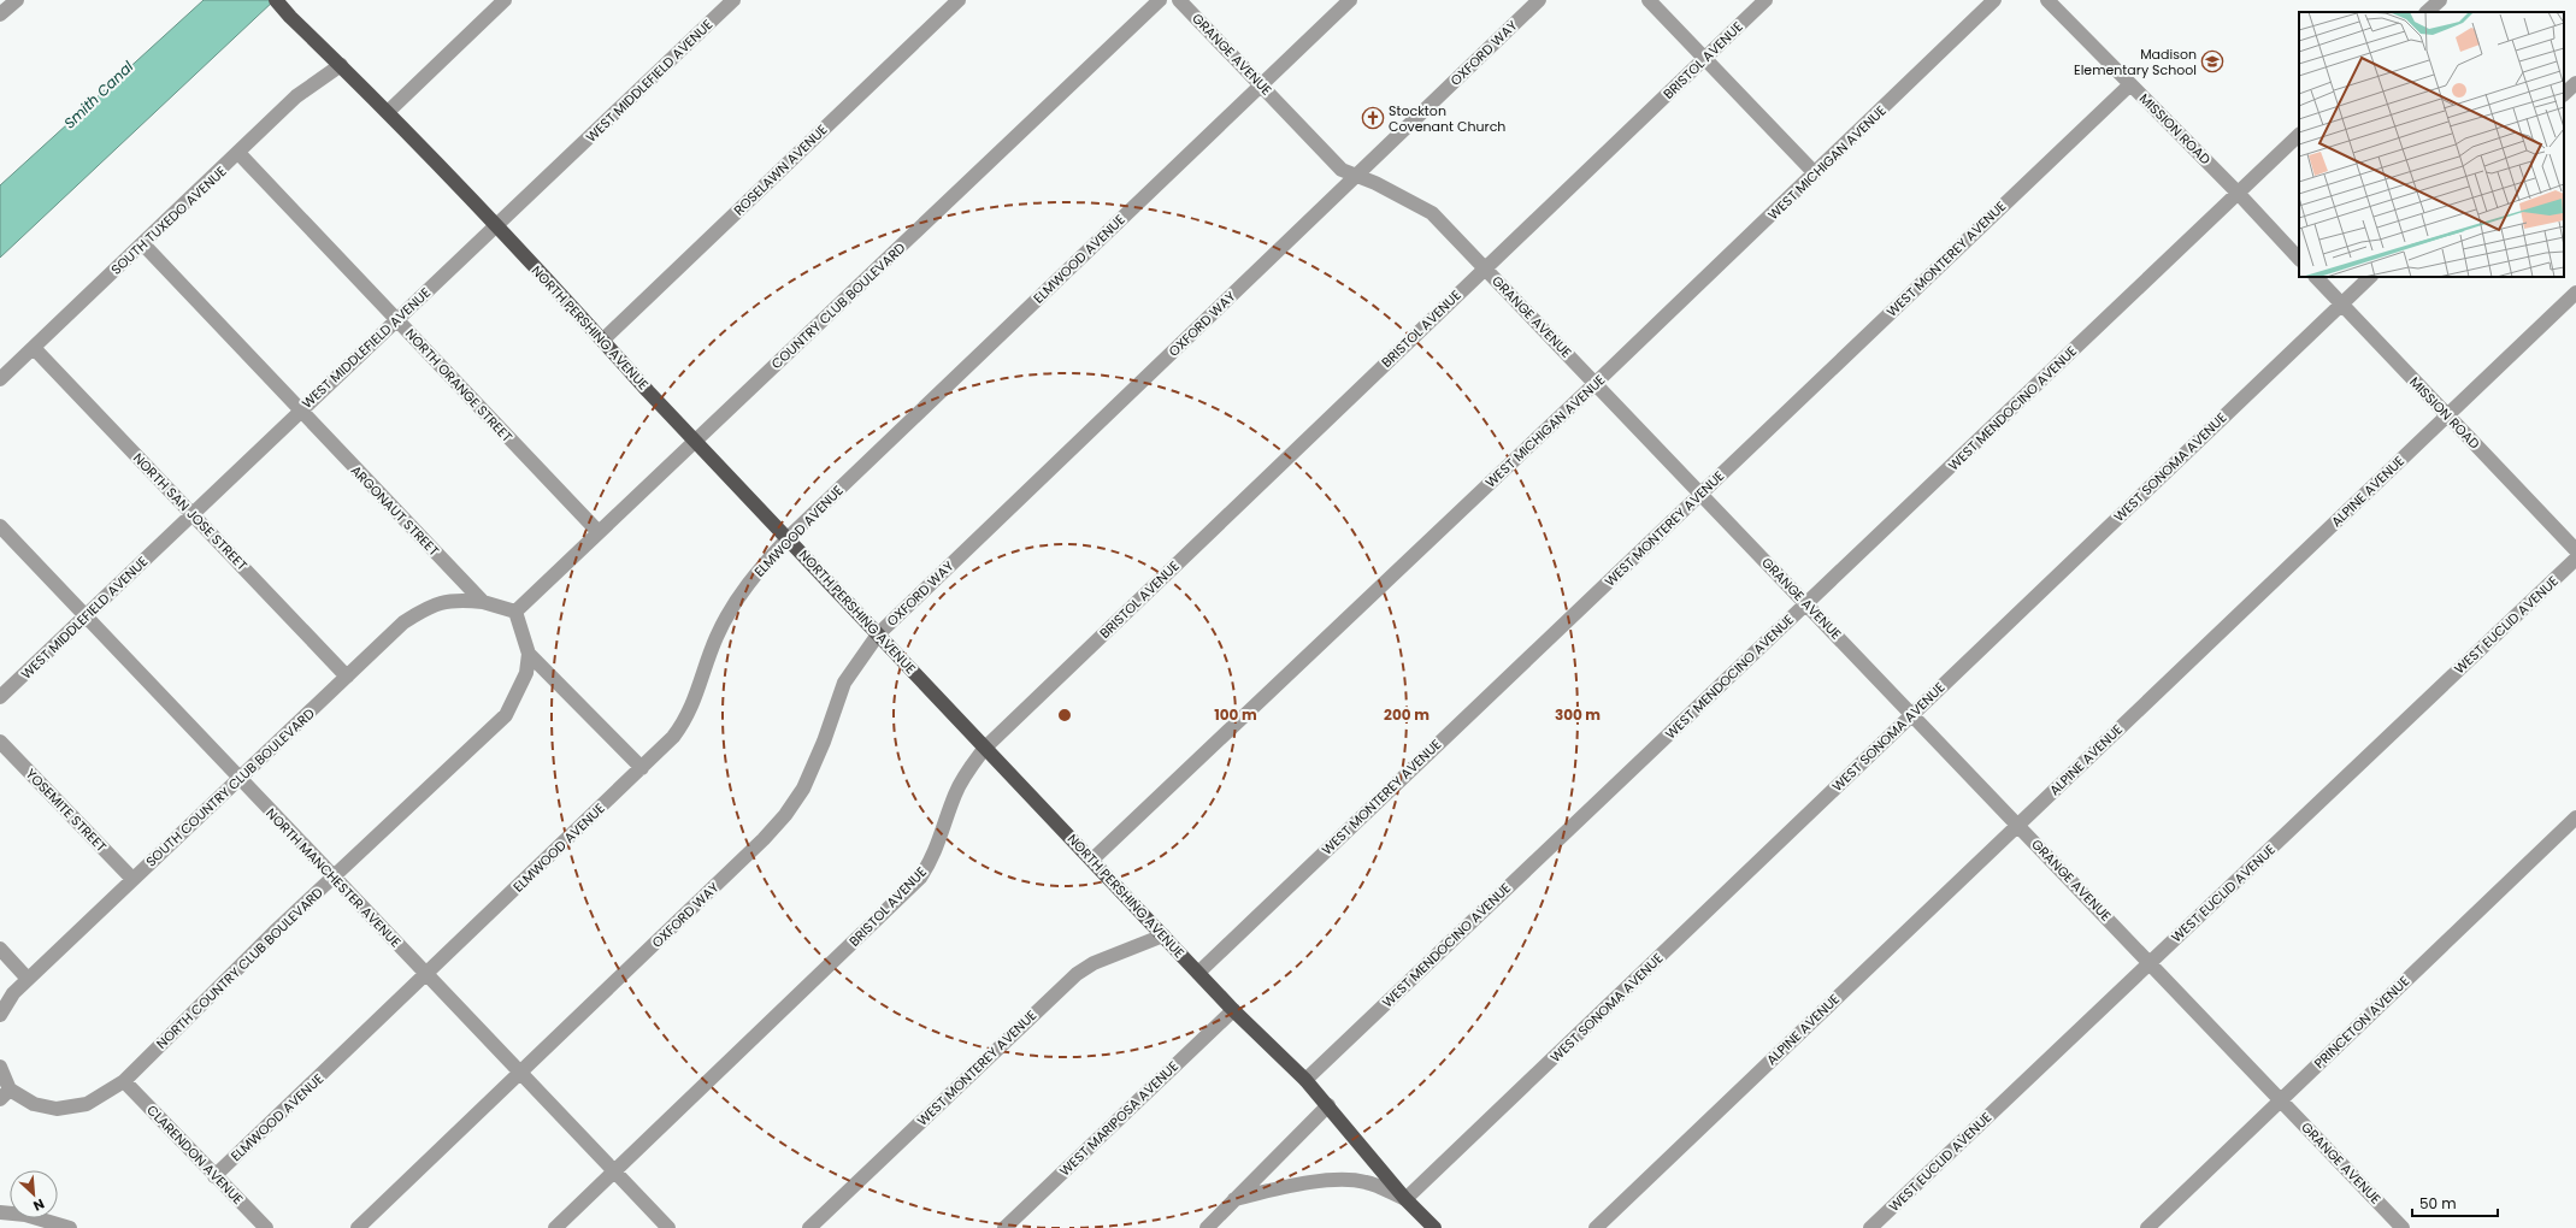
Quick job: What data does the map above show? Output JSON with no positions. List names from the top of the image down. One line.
{"streets":{"main road":["NORTH PERSHING AVENUE"],"street":["OXFORD WAY","GRANGE AVENUE","BRISTOL AVENUE","WEST MIDDLEFIELD AVENUE","MISSION ROAD","WEST MICHIGAN AVENUE","ROSELAWN AVENUE","SOUTH TUXEDO AVENUE","ELMWOOD AVENUE","WEST MONTEREY AVENUE","COUNTRY CLUB BOULEVARD","NORTH ORANGE STREET","WEST MENDOCINO AVENUE","WEST SONOMA AVENUE","ALPINE AVENUE","ARGONAUT STREET","NORTH SAN JOSE STREET","WEST EUCLID AVENUE","SOUTH COUNTRY CLUB BOULEVARD","YOSEMITE STREET","NORTH MANCHESTER AVENUE","NORTH COUNTRY CLUB BOULEVARD","PRINCETON AVENUE","WEST MARIPOSA AVENUE","CLARENDON AVENUE"]},"crossings":[["OXFORD WAY","GRANGE AVENUE"],["OXFORD WAY","NORTH PERSHING AVENUE"],["OXFORD WAY","NORTH MANCHESTER AVENUE"],["GRANGE AVENUE","BRISTOL AVENUE"],["GRANGE AVENUE","WEST MICHIGAN AVENUE"],["GRANGE AVENUE","ELMWOOD AVENUE"],["GRANGE AVENUE","WEST MONTEREY AVENUE"],["GRANGE AVENUE","WEST MENDOCINO AVENUE"],["GRANGE AVENUE","WEST SONOMA AVENUE"],["GRANGE AVENUE","ALPINE AVENUE"],["GRANGE AVENUE","WEST EUCLID AVENUE"],["GRANGE AVENUE","PRINCETON AVENUE"],["BRISTOL AVENUE","NORTH PERSHING AVENUE"],["BRISTOL AVENUE","NORTH MANCHESTER AVENUE"],["WEST MIDDLEFIELD AVENUE","NORTH PERSHING AVENUE"],["WEST MIDDLEFIELD AVENUE","NORTH ORANGE STREET"],["WEST MIDDLEFIELD AVENUE","ARGONAUT STREET"],["WEST MIDDLEFIELD AVENUE","NORTH SAN JOSE STREET"],["WEST MIDDLEFIELD AVENUE","NORTH MANCHESTER AVENUE"],["MISSION ROAD","WEST MONTEREY AVENUE"],["MISSION ROAD","WEST MENDOCINO AVENUE"],["MISSION ROAD","WEST SONOMA AVENUE"],["MISSION ROAD","ALPINE AVENUE"],["WEST MICHIGAN AVENUE","NORTH PERSHING AVENUE"],["ROSELAWN AVENUE","NORTH PERSHING AVENUE"],["SOUTH TUXEDO AVENUE","NORTH PERSHING AVENUE"],["SOUTH TUXEDO AVENUE","NORTH ORANGE STREET"],["SOUTH TUXEDO AVENUE","ARGONAUT STREET"],["SOUTH TUXEDO AVENUE","NORTH SAN JOSE STREET"],["ELMWOOD AVENUE","NORTH PERSHING AVENUE"],["ELMWOOD AVENUE","NORTH MANCHESTER AVENUE"],["ELMWOOD AVENUE","CLARENDON AVENUE"],["WEST MONTEREY AVENUE","NORTH PERSHING AVENUE"],["COUNTRY CLUB BOULEVARD","NORTH PERSHING AVENUE"],["COUNTRY CLUB BOULEVARD","NORTH ORANGE STREET"],["COUNTRY CLUB BOULEVARD","ARGONAUT STREET"],["NORTH PERSHING AVENUE","WEST MENDOCINO AVENUE"],["NORTH PERSHING AVENUE","WEST SONOMA AVENUE"],["NORTH PERSHING AVENUE","WEST MARIPOSA AVENUE"],["ARGONAUT STREET","SOUTH COUNTRY CLUB BOULEVARD"],["NORTH SAN JOSE STREET","SOUTH COUNTRY CLUB BOULEVARD"],["SOUTH COUNTRY CLUB BOULEVARD","YOSEMITE STREET"],["SOUTH COUNTRY CLUB BOULEVARD","NORTH MANCHESTER AVENUE"],["NORTH MANCHESTER AVENUE","NORTH COUNTRY CLUB BOULEVARD"],["NORTH COUNTRY CLUB BOULEVARD","CLARENDON AVENUE"]],"water":["Smith Canal"],"places":{"school or university":["Madison Elementary School"],"church":["Stockton Covenant Church"]},"scale_bar":"50 m","north":"bottom right","rings":["100 m","200 m","300 m"]}
